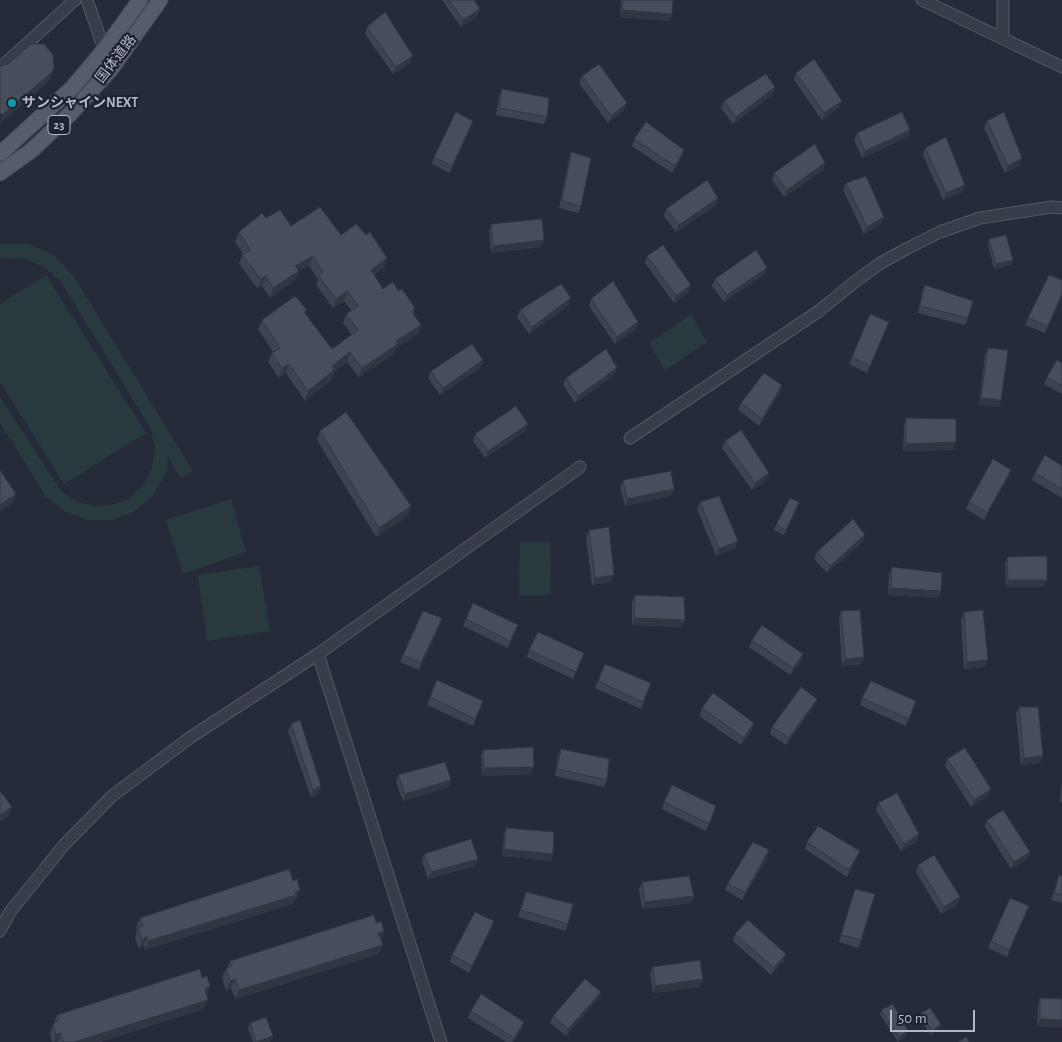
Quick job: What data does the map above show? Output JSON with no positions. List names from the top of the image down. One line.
{"streets":{"main road":["国体道路","23"]},"places":["サンシャインNEXT"],"scale_bar":"50 m"}
